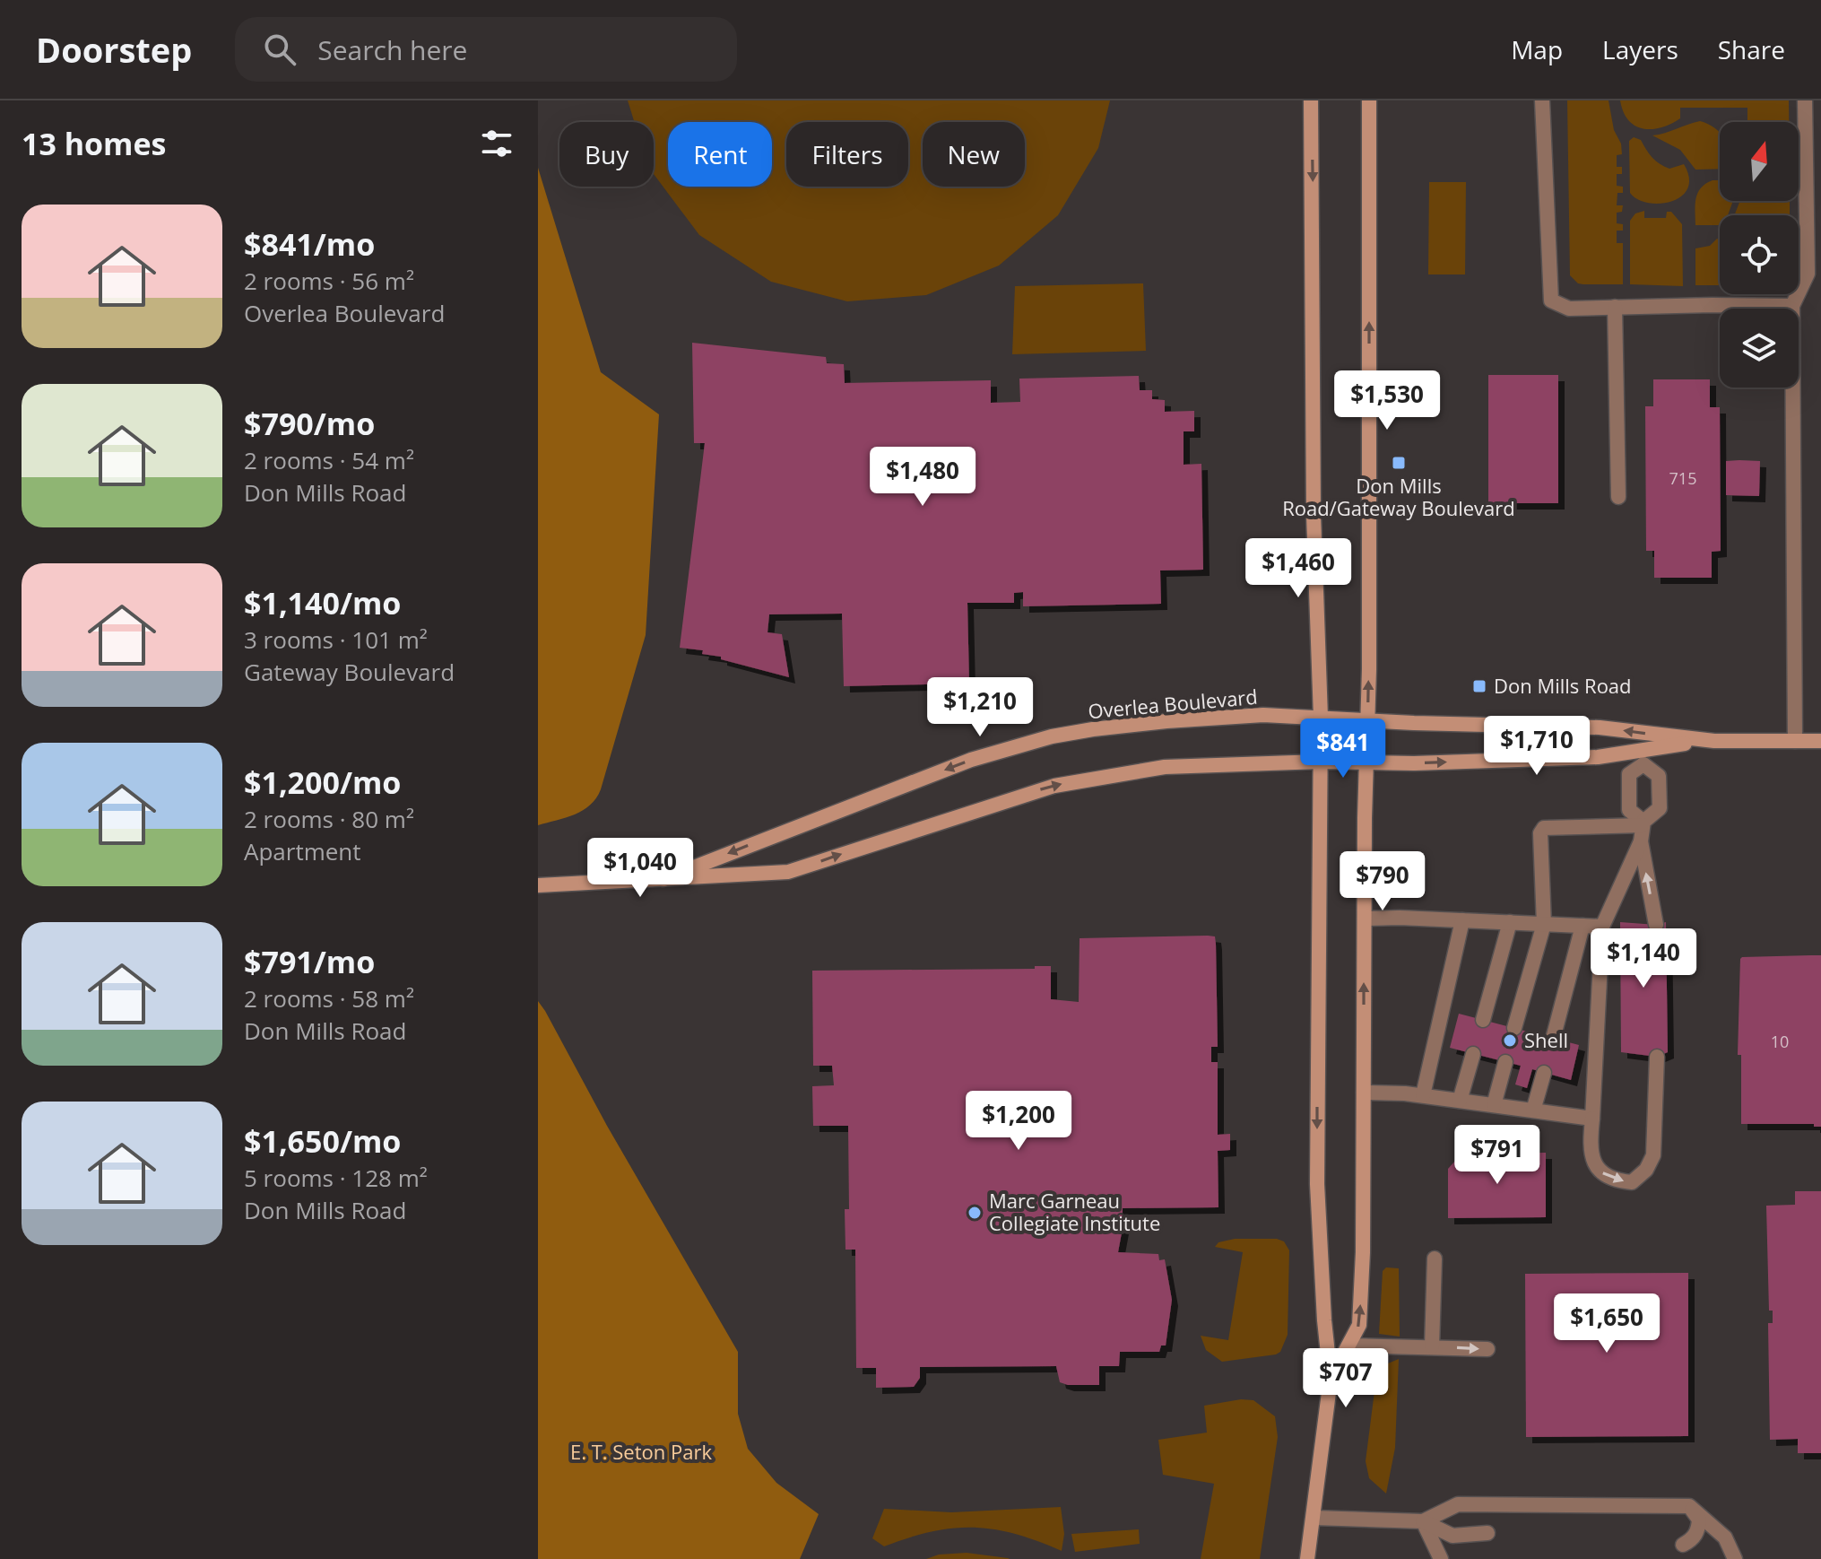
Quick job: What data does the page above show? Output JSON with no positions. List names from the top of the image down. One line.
{"streets":{"main road":["Overlea Boulevard"]},"parks":["E. T. Seton Park"],"places":{"transit":["Don Mills Road/Gateway Boulevard","Don Mills Road"],"other":["Shell","Marc Garneau Collegiate Institute"]},"house_numbers":["715","10"],"north":"top","page":{"header":"Doorstep","search":"Search here","nav":["Map","Layers","Share"],"heading":"13 homes","chip":["Buy","Rent","Filters","New"],"list":[{"name":"$841/mo","note":"2 rooms · 56 m² · Overlea Boulevard"},{"name":"$790/mo","note":"2 rooms · 54 m² · Don Mills Road"},{"name":"$1,140/mo","note":"3 rooms · 101 m² · Gateway Boulevard"},{"name":"$1,200/mo","note":"2 rooms · 80 m² · Apartment"},{"name":"$791/mo","note":"2 rooms · 58 m² · Don Mills Road"},{"name":"$1,650/mo","note":"5 rooms · 128 m² · Don Mills Road"}],"price":["$1,530","$1,480","$1,460","$1,210","$1,710","$841","$1,040","$790","$1,140","$1,200","$791","$1,650","$707"]}}
